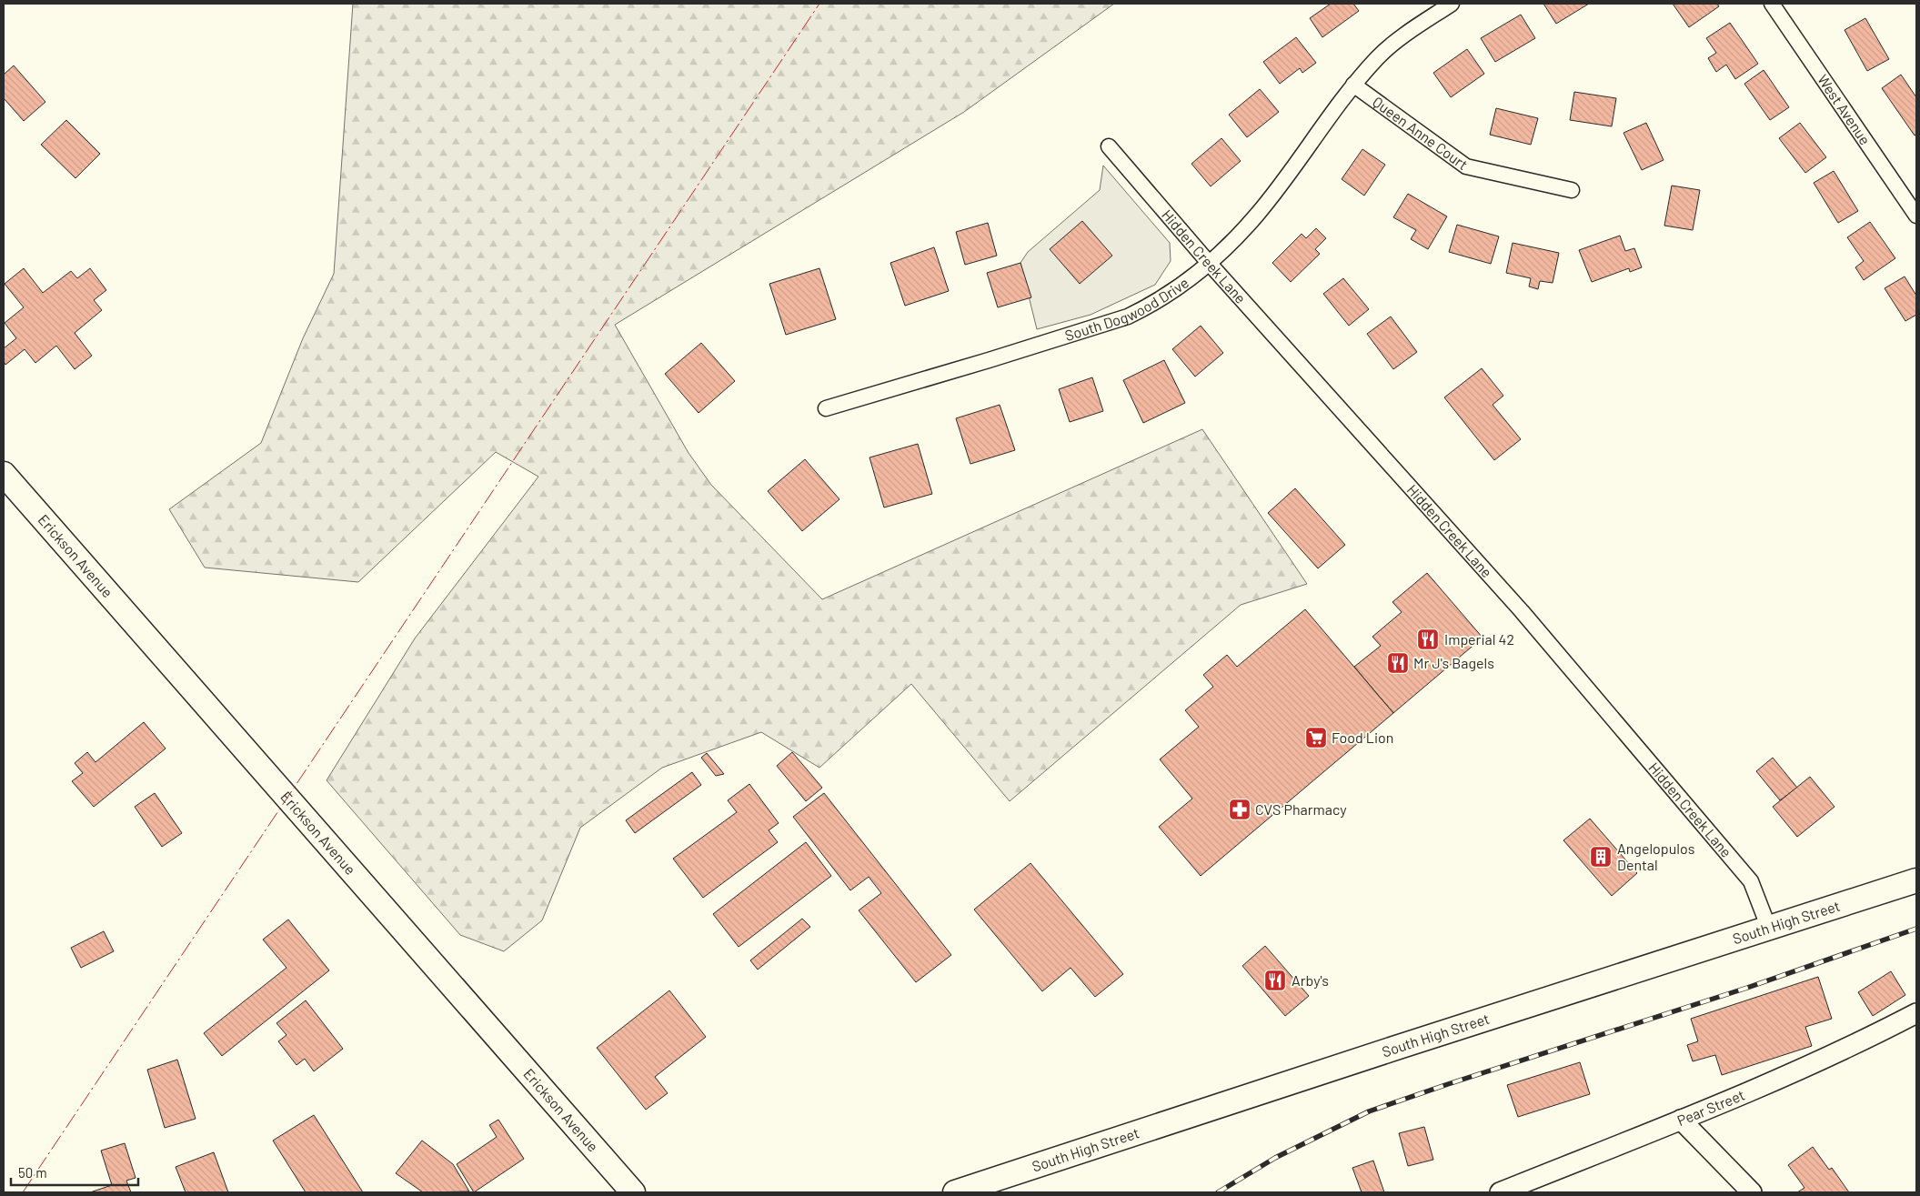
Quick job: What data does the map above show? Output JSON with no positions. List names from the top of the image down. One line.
{"streets":{"main road":["Erickson Avenue","South High Street"],"street":["West Avenue","Queen Anne Court","Hidden Creek Lane","South Dogwood Drive","Pear Street"]},"crossings":[["Queen Anne Court","South Dogwood Drive"],["Hidden Creek Lane","South Dogwood Drive"],["Hidden Creek Lane","South High Street"]],"places":{"restaurant":["Imperial 42","Mr J's Bagels","Arby's"],"supermarket":["Food Lion"],"pharmacy":["CVS Pharmacy"],"building":["Angelopulos Dental"]},"scale_bar":"50 m"}
